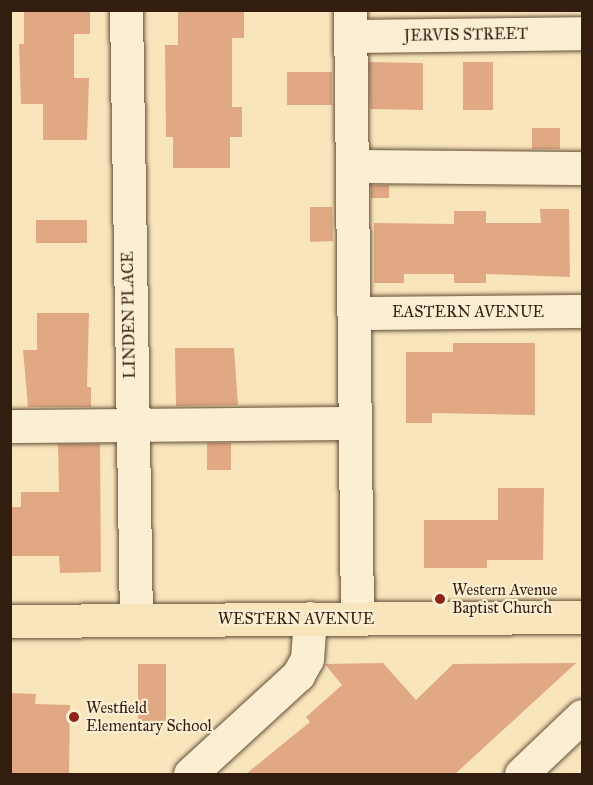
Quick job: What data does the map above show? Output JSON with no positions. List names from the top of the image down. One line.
{"streets":{"main road":["WESTERN AVENUE"],"street":["JERVIS STREET","EASTERN AVENUE","LINDEN PLACE"]},"crossings":[["LINDEN PLACE","WESTERN AVENUE"]],"places":["Western Avenue Baptist Church","Westfield Elementary School"]}
